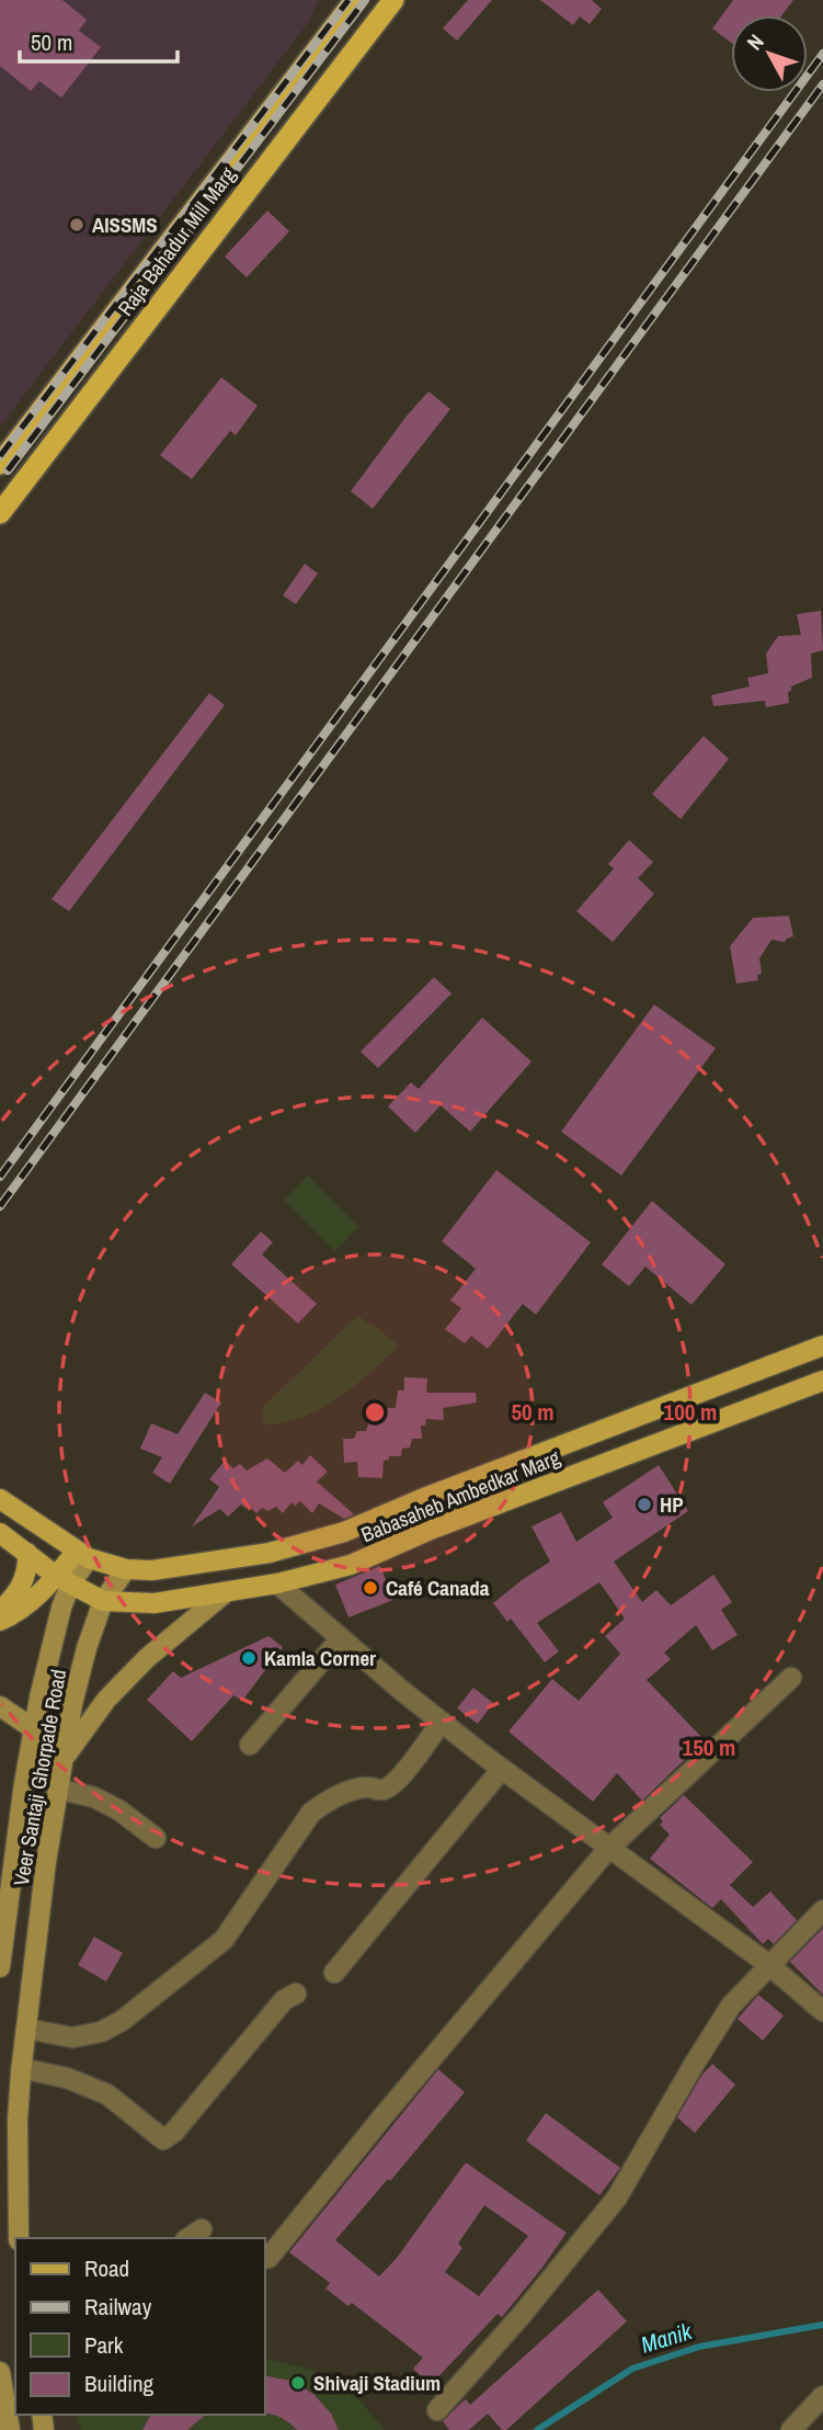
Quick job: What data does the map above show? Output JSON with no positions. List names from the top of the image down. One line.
{"streets":{"highway":["Raja Bahadur Mill Marg"],"main road":["Babasaheb Ambedkar Marg","Veer Santaji Ghorpade Road"]},"crossings":[["Babasaheb Ambedkar Marg","Veer Santaji Ghorpade Road"]],"water":["Manik"],"places":["AISSMS","HP","Café Canada","Kamla Corner","Shivaji Stadium"],"legend":["Road","Railway","Park","Building"],"scale_bar":"50 m","north":"top left","rings":["50 m","100 m","150 m"]}
